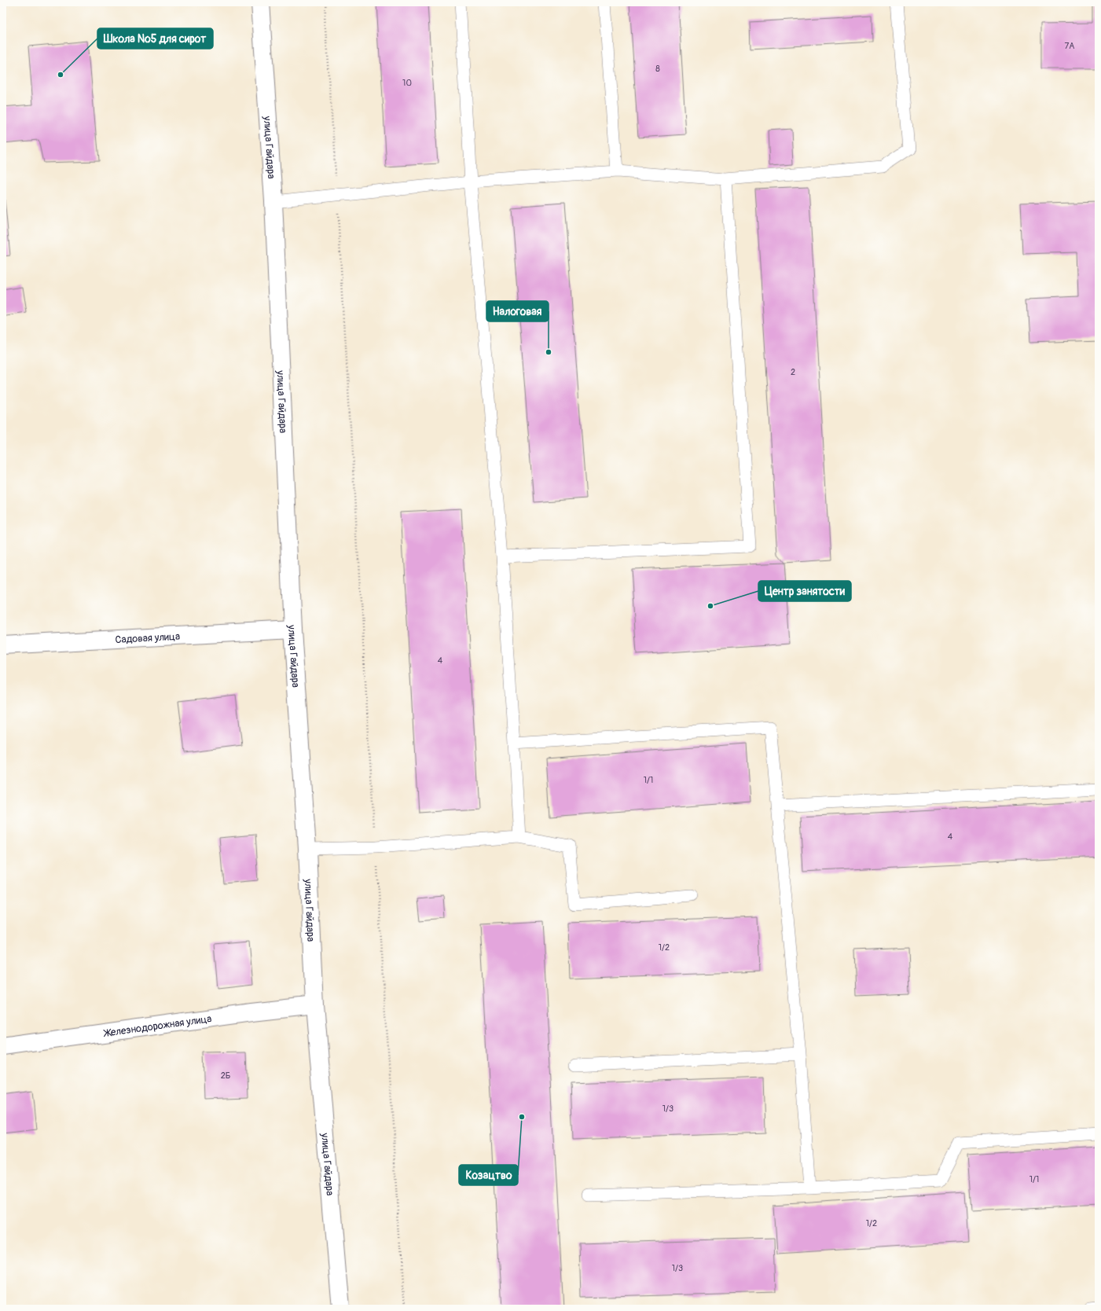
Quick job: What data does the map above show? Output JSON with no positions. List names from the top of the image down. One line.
{"streets":{"street":["улица Гайдара","Садовая улица","Железнодорожная улица"]},"crossings":[["улица Гайдара","Садовая улица"],["улица Гайдара","Железнодорожная улица"]],"places":["Школа №5 для сирот","Налоговая","Центр занятости","Козацтво"],"house_numbers":["7А","8","10","2","4","1/1","4","1/2","2Б","1/3","1/1","1/2","1/3"]}
